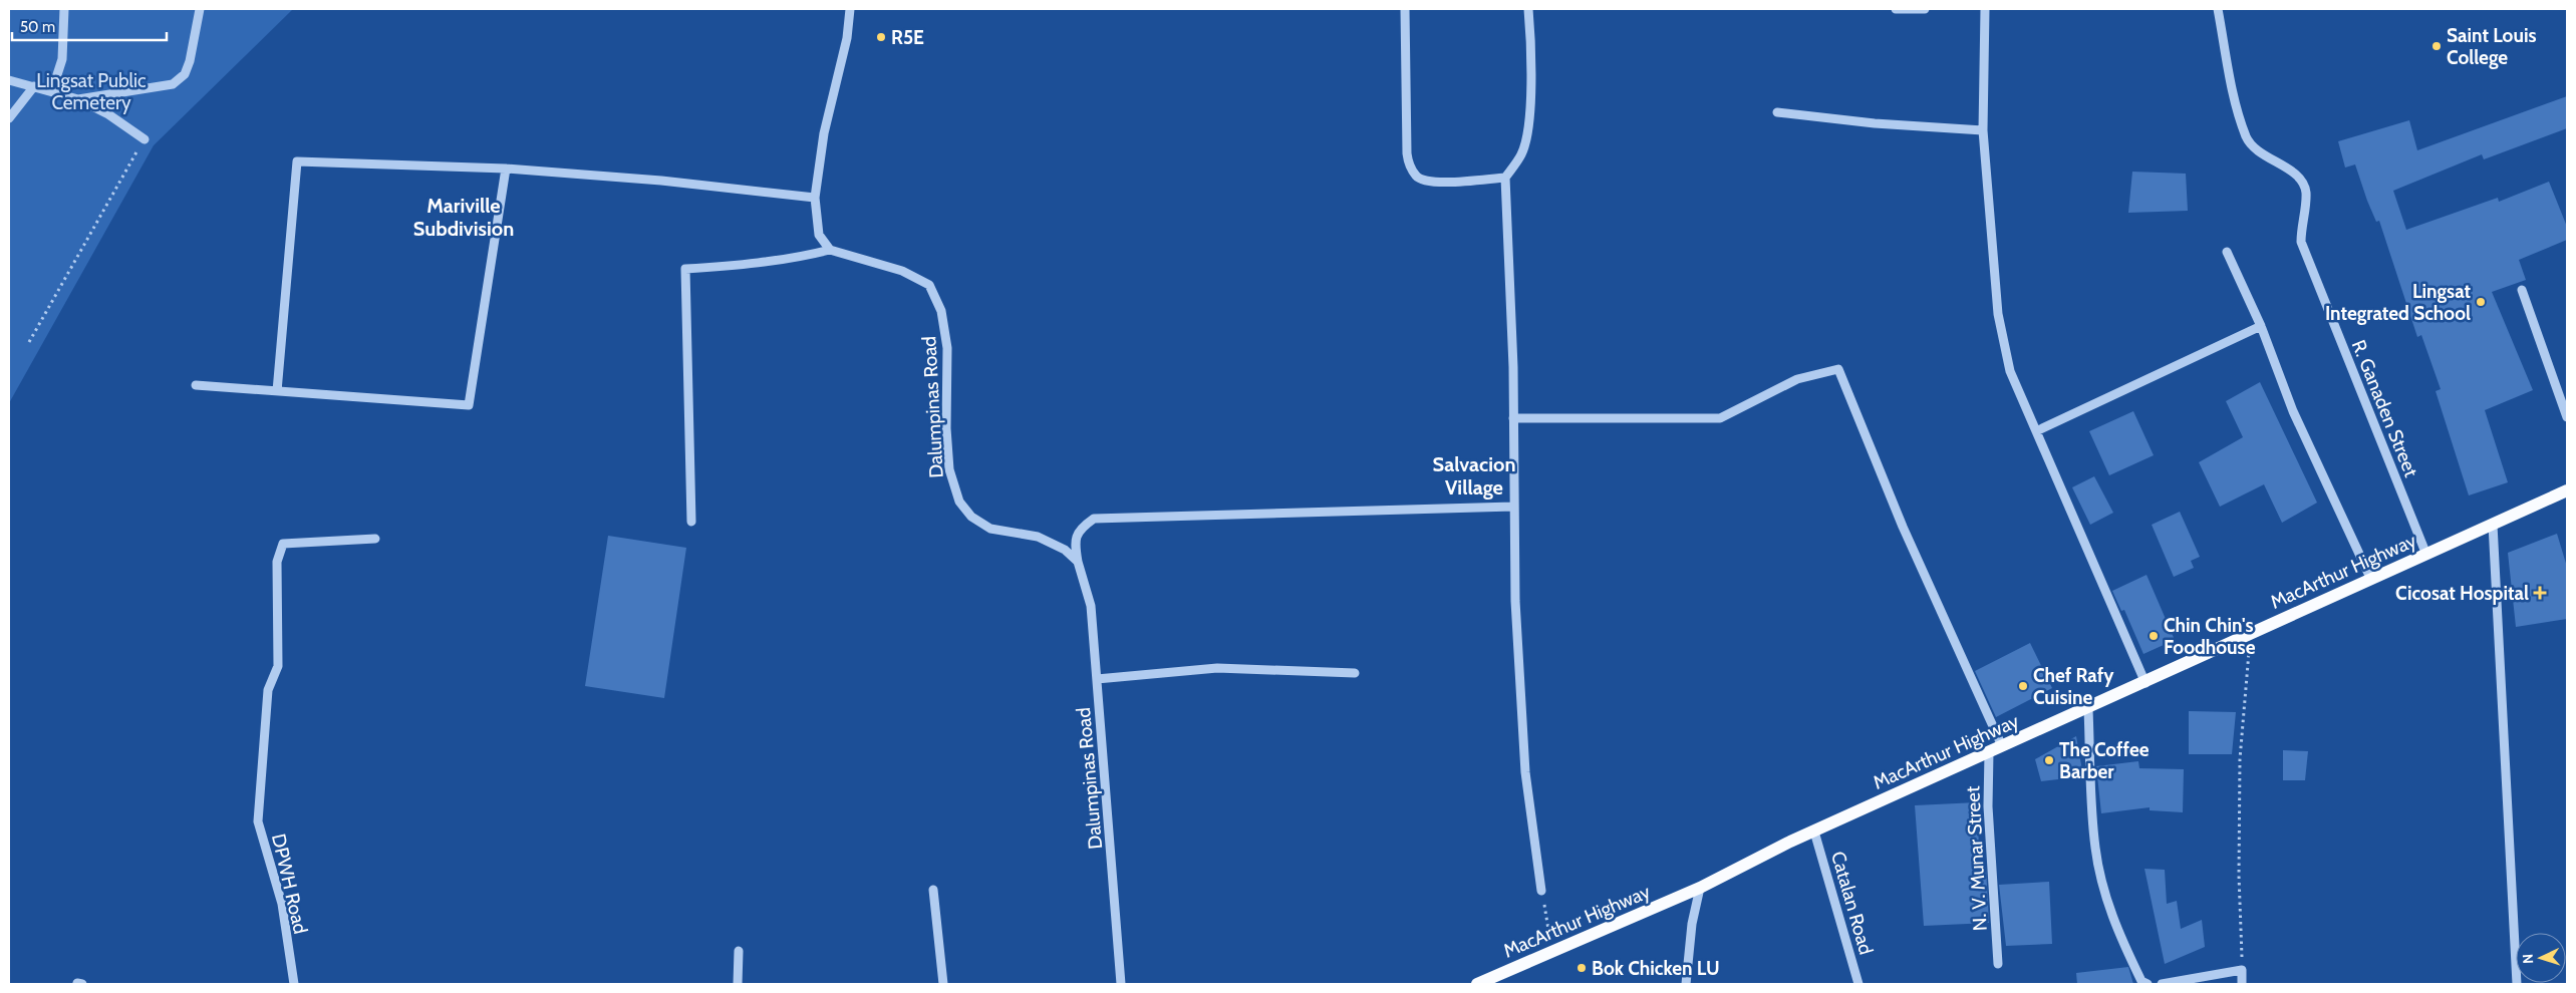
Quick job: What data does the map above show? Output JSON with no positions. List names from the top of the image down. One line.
{"streets":{"main road":["MacArthur Highway"],"street":["Dalumpinas Road","R. Ganaden Street","N. V. Munar Street","DPWH Road","Catalan Road"]},"crossings":[["R. Ganaden Street","MacArthur Highway"],["MacArthur Highway","N. V. Munar Street"],["MacArthur Highway","Catalan Road"]],"districts":["Mariville Subdivision","Salvacion Village"],"parks":["Lingsat Public Cemetery"],"places":{"other":["R5E","Saint Louis College","Lingsat Integrated School","Chin Chin's Foodhouse","Chef Rafy Cuisine","The Coffee Barber","Bok Chicken LU"],"health":["Cicosat Hospital"]},"scale_bar":"50 m","north":"left"}
